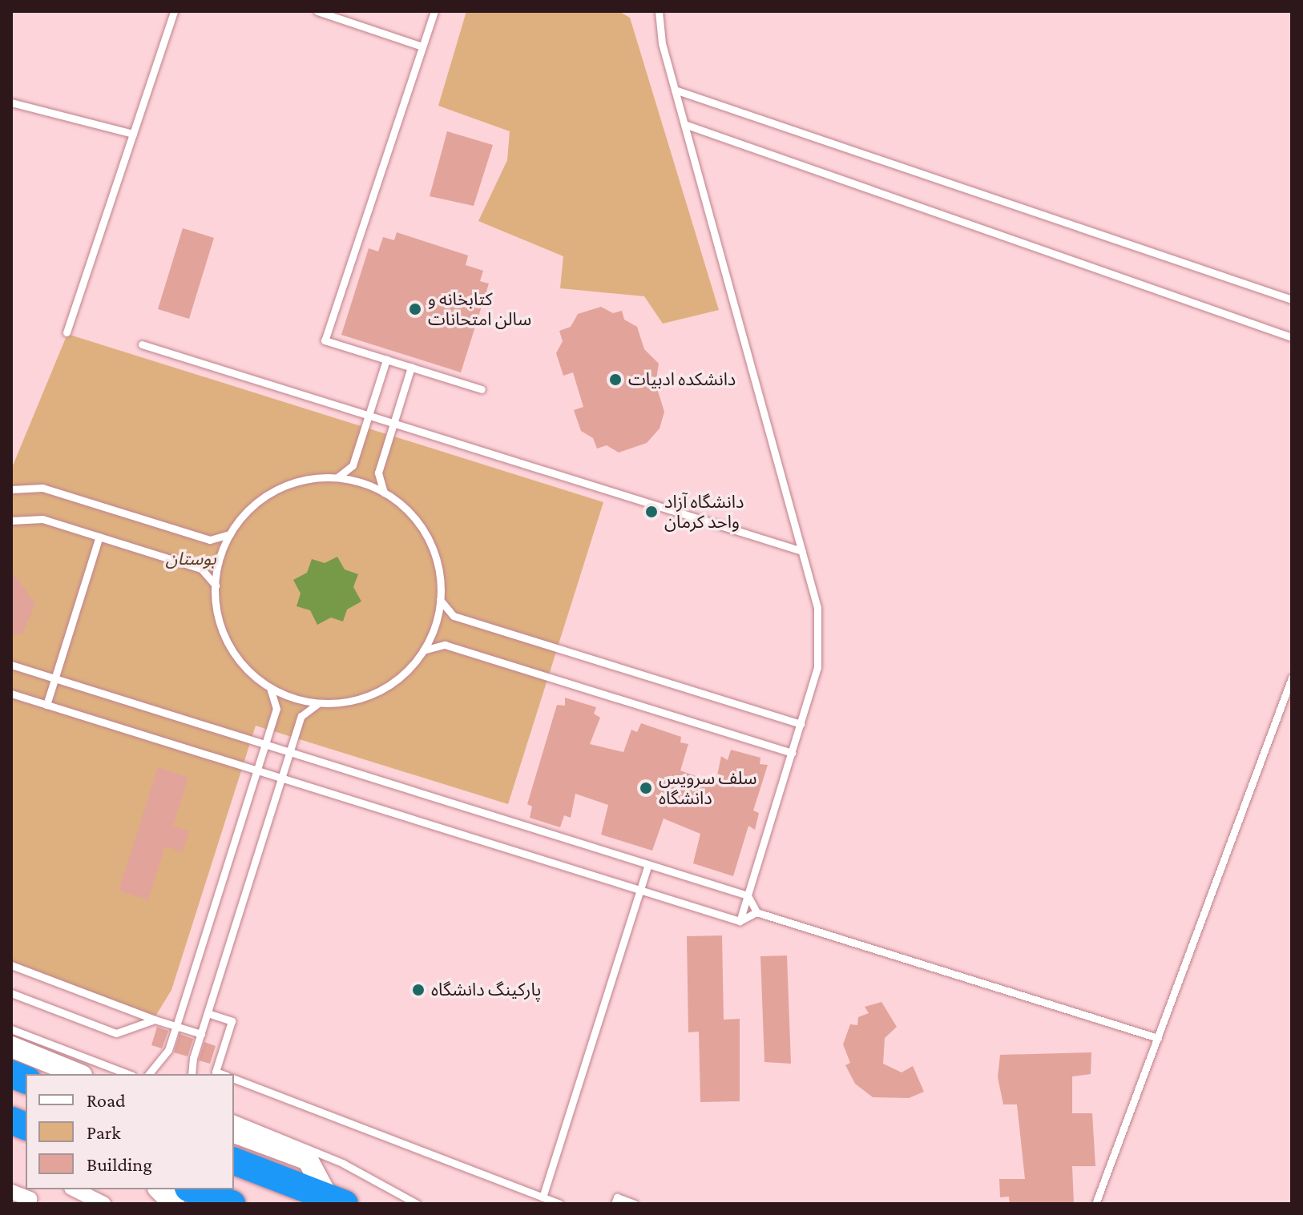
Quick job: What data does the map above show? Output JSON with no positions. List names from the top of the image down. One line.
{"parks":["بوستان"],"places":["کتابخانه و سالن امتحانات","دانشکده ادبیات","دانشگاه آزاد واحد کرمان","سلف سرویس دانشگاه","پارکینگ دانشگاه"],"legend":["Road","Park","Building"]}
